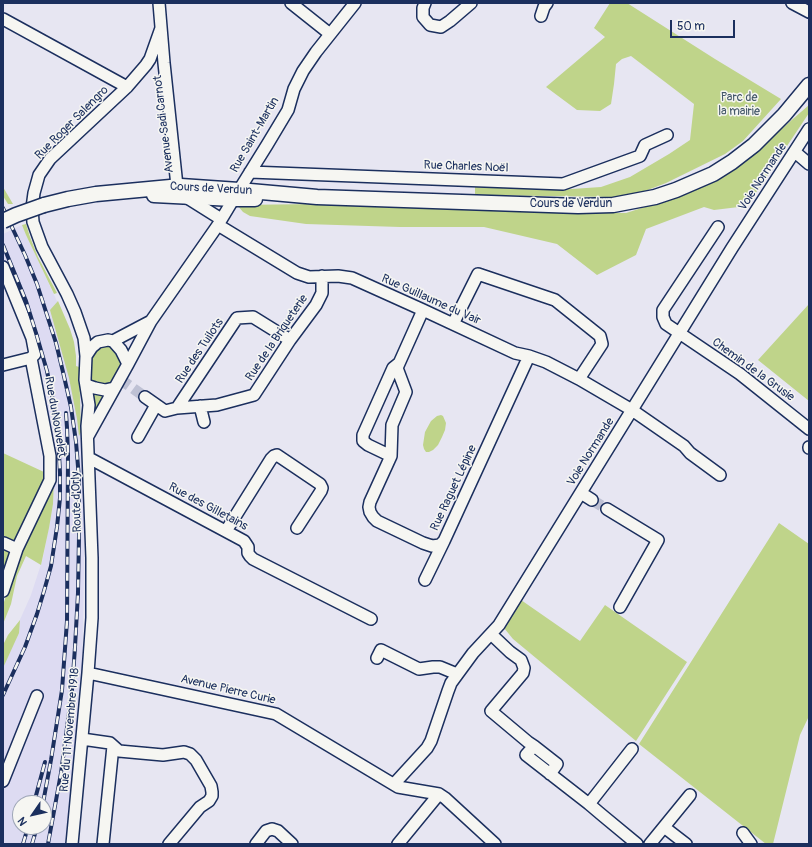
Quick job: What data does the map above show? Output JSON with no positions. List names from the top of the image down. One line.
{"streets":{"main road":["Cours de Verdun"],"street":["Rue Roger Salengro","Avenue Sadi Carnot","Rue Saint-Martin","Rue Charles Noël","Voie Normande","Rue Guillaume du Vair","Rue de la Briqueterie","Rue des Tuilots","Chemin de la Grusie","Rue du Nouvelet","Rue Raguet Lépine","Route d'Orly","Rue des Gilletains","Avenue Pierre Curie","Rue du 11 Novembre 1918"]},"crossings":[["Rue Roger Salengro","Avenue Sadi Carnot"],["Rue Roger Salengro","Rue Saint-Martin"],["Rue Roger Salengro","Route d'Orly"],["Avenue Sadi Carnot","Cours de Verdun"],["Avenue Sadi Carnot","Rue Guillaume du Vair"],["Rue Saint-Martin","Rue Charles Noël"],["Rue Saint-Martin","Cours de Verdun"],["Rue Saint-Martin","Rue Guillaume du Vair"],["Rue Saint-Martin","Route d'Orly"],["Voie Normande","Rue Guillaume du Vair"],["Voie Normande","Chemin de la Grusie"],["Voie Normande","Avenue Pierre Curie"],["Cours de Verdun","Rue Guillaume du Vair"],["Rue Guillaume du Vair","Rue de la Briqueterie"],["Rue Guillaume du Vair","Rue Raguet Lépine"],["Rue de la Briqueterie","Rue des Tuilots"],["Route d'Orly","Rue des Gilletains"],["Route d'Orly","Rue du 11 Novembre 1918"],["Avenue Pierre Curie","Rue du 11 Novembre 1918"]],"parks":["Parc de la mairie"],"scale_bar":"50 m","north":"bottom left"}
